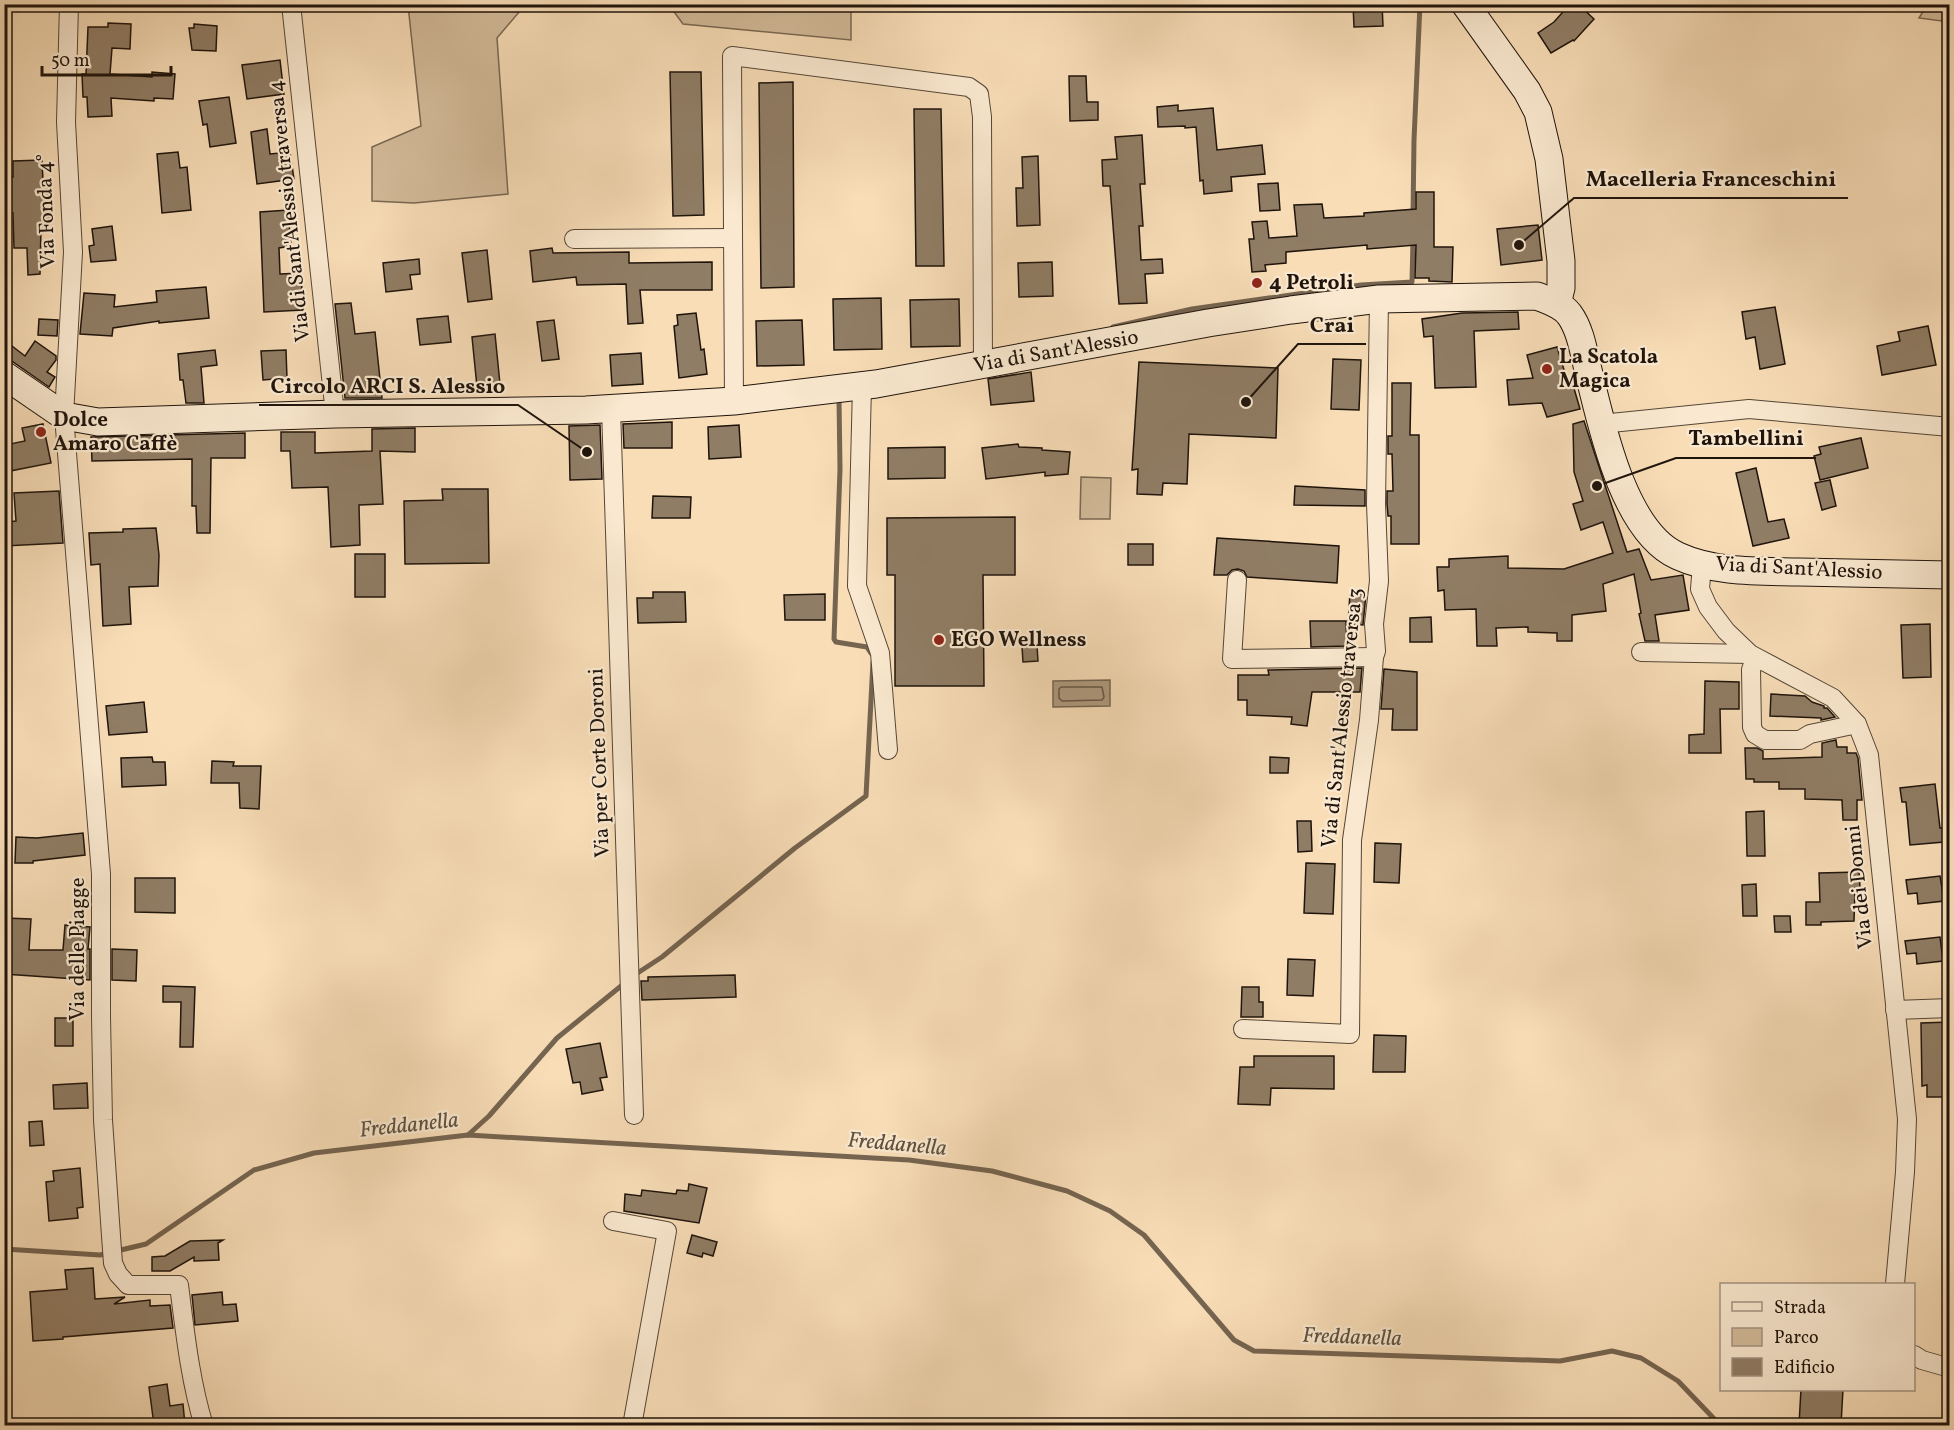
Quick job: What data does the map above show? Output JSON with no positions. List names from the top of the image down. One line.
{"streets":{"street":["Via Fonda 4°","Via di Sant'Alessio traversa 4","Via di Sant'Alessio","Via di Sant'Alessio traversa 3","Via per Corte Doroni","Via dei Donni","Via delle Piagge"]},"crossings":[["Via Fonda 4°","Via di Sant'Alessio"],["Via Fonda 4°","Via delle Piagge"],["Via di Sant'Alessio traversa 4","Via di Sant'Alessio"],["Via di Sant'Alessio","Via di Sant'Alessio traversa 3"],["Via di Sant'Alessio","Via per Corte Doroni"],["Via di Sant'Alessio","Via dei Donni"],["Via di Sant'Alessio","Via delle Piagge"]],"water":["Freddanella"],"places":["Macelleria Franceschini","4 Petroli","La Scatola Magica","Crai","Dolce Amaro Caffè","Circolo ARCI S. Alessio","Tambellini","EGO Wellness"],"legend":["Strada","Parco","Edificio"],"scale_bar":"50 m"}
